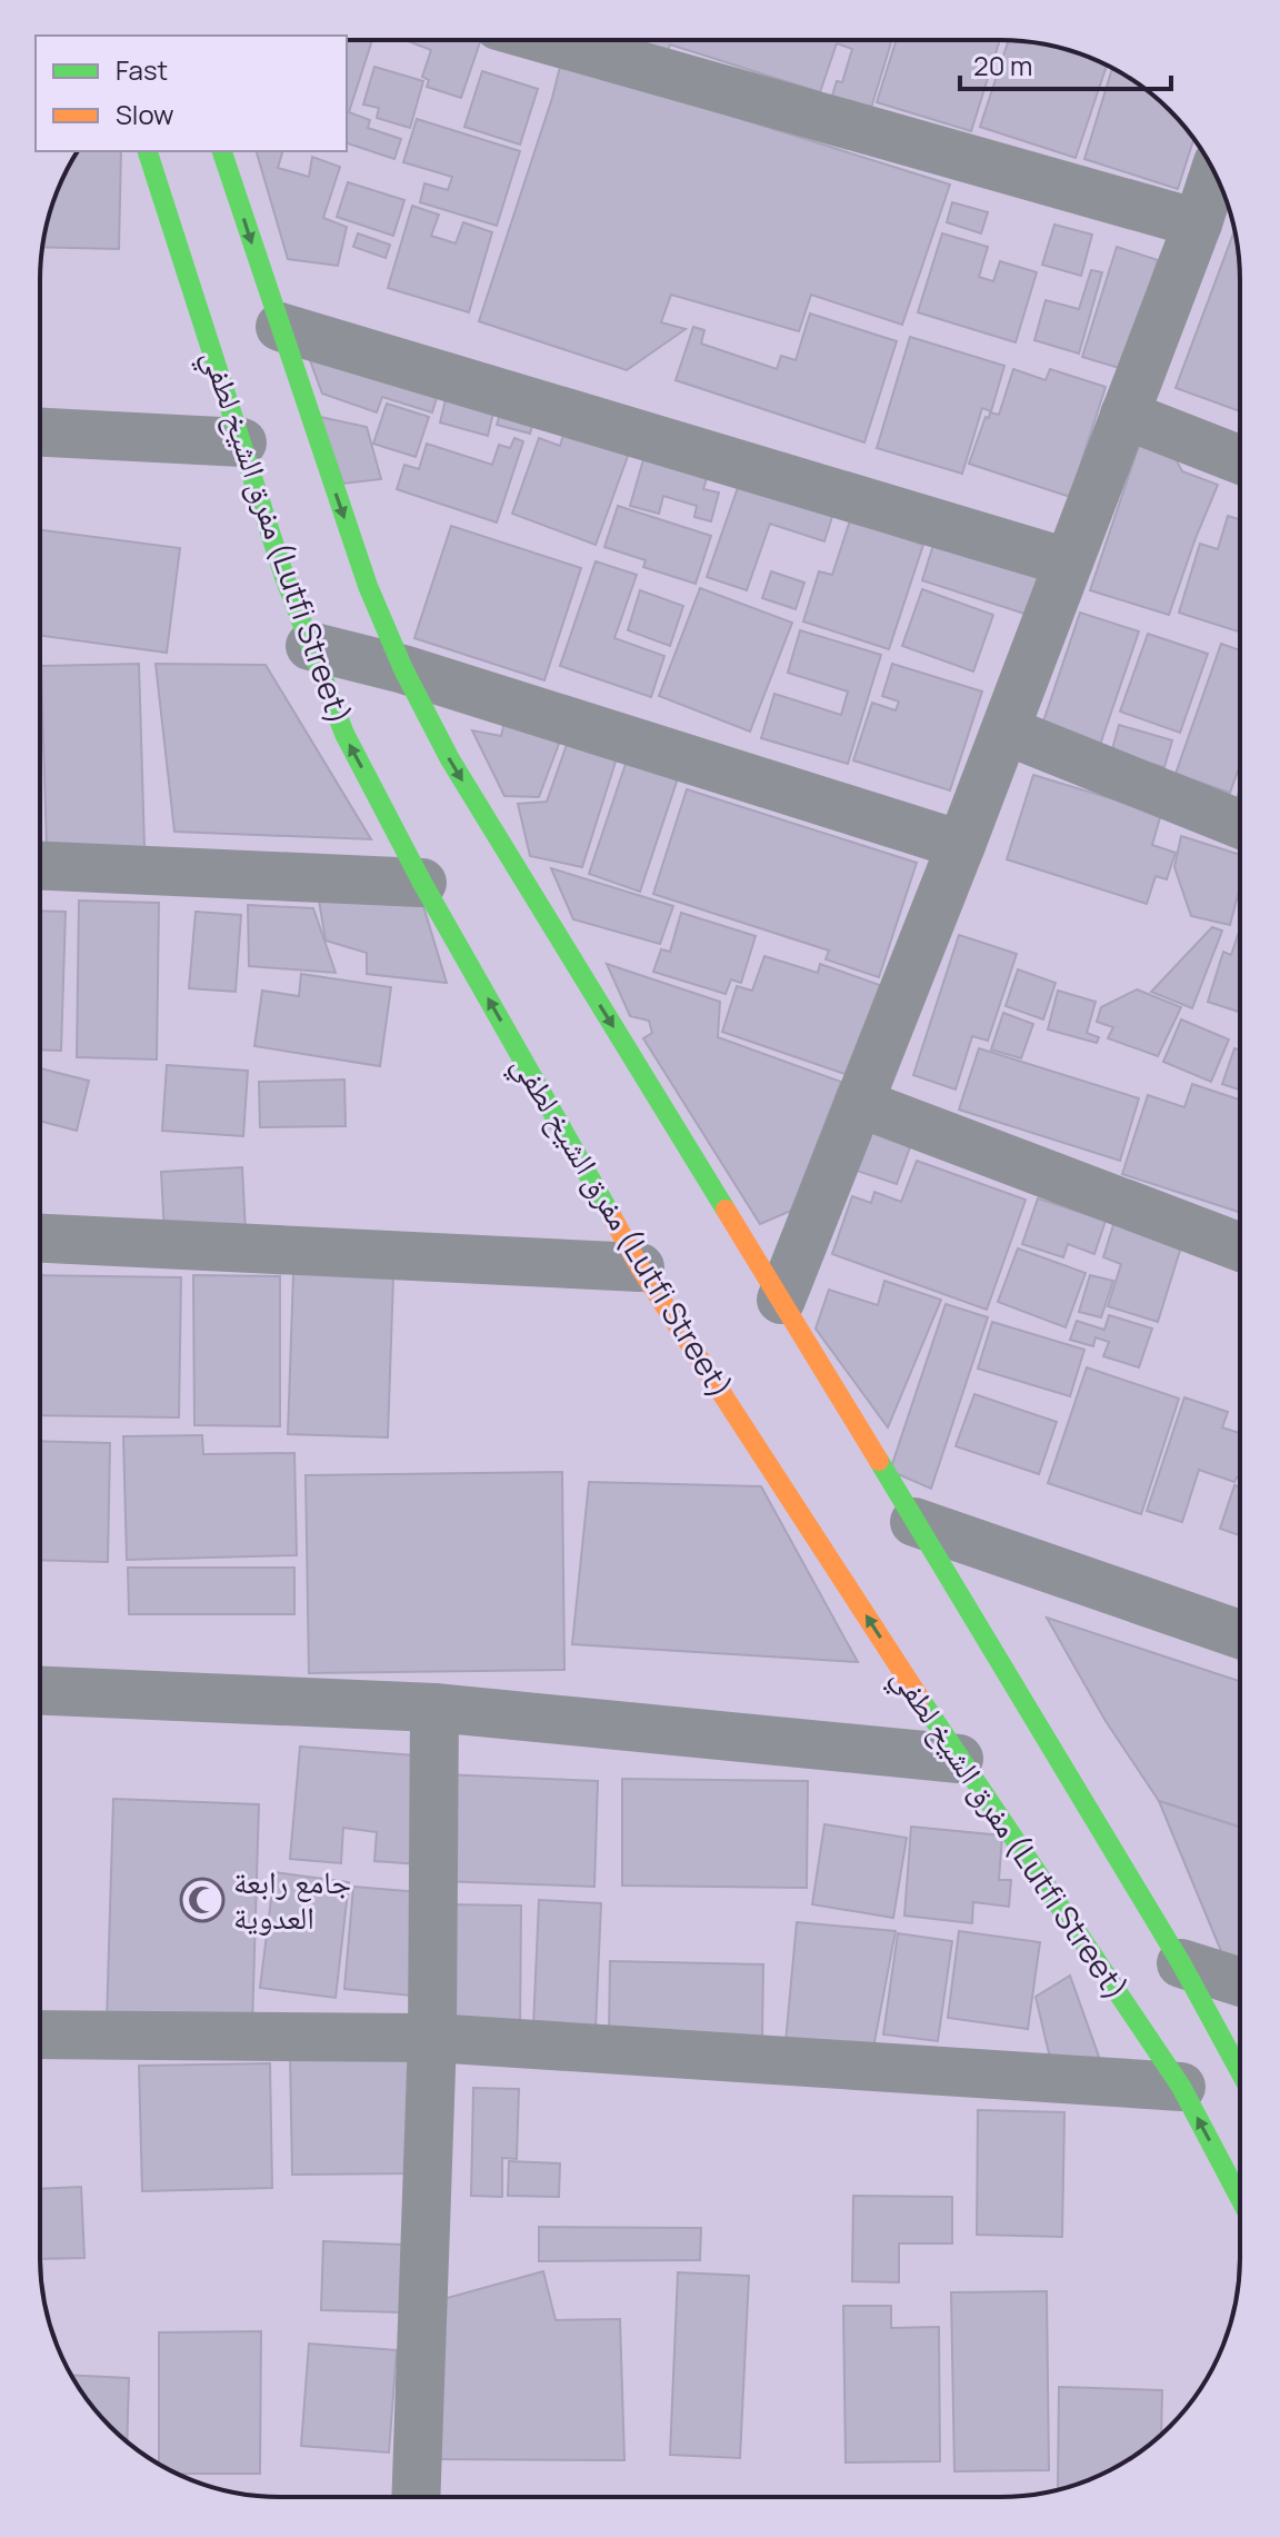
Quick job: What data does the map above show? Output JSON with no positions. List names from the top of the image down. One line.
{"streets":{"street":["مفرق الشيخ لطفي (Lutfi Street)"]},"places":{"mosque":["جامع رابعة العدوية"]},"legend":["Fast","Slow"],"scale_bar":"20 m"}
